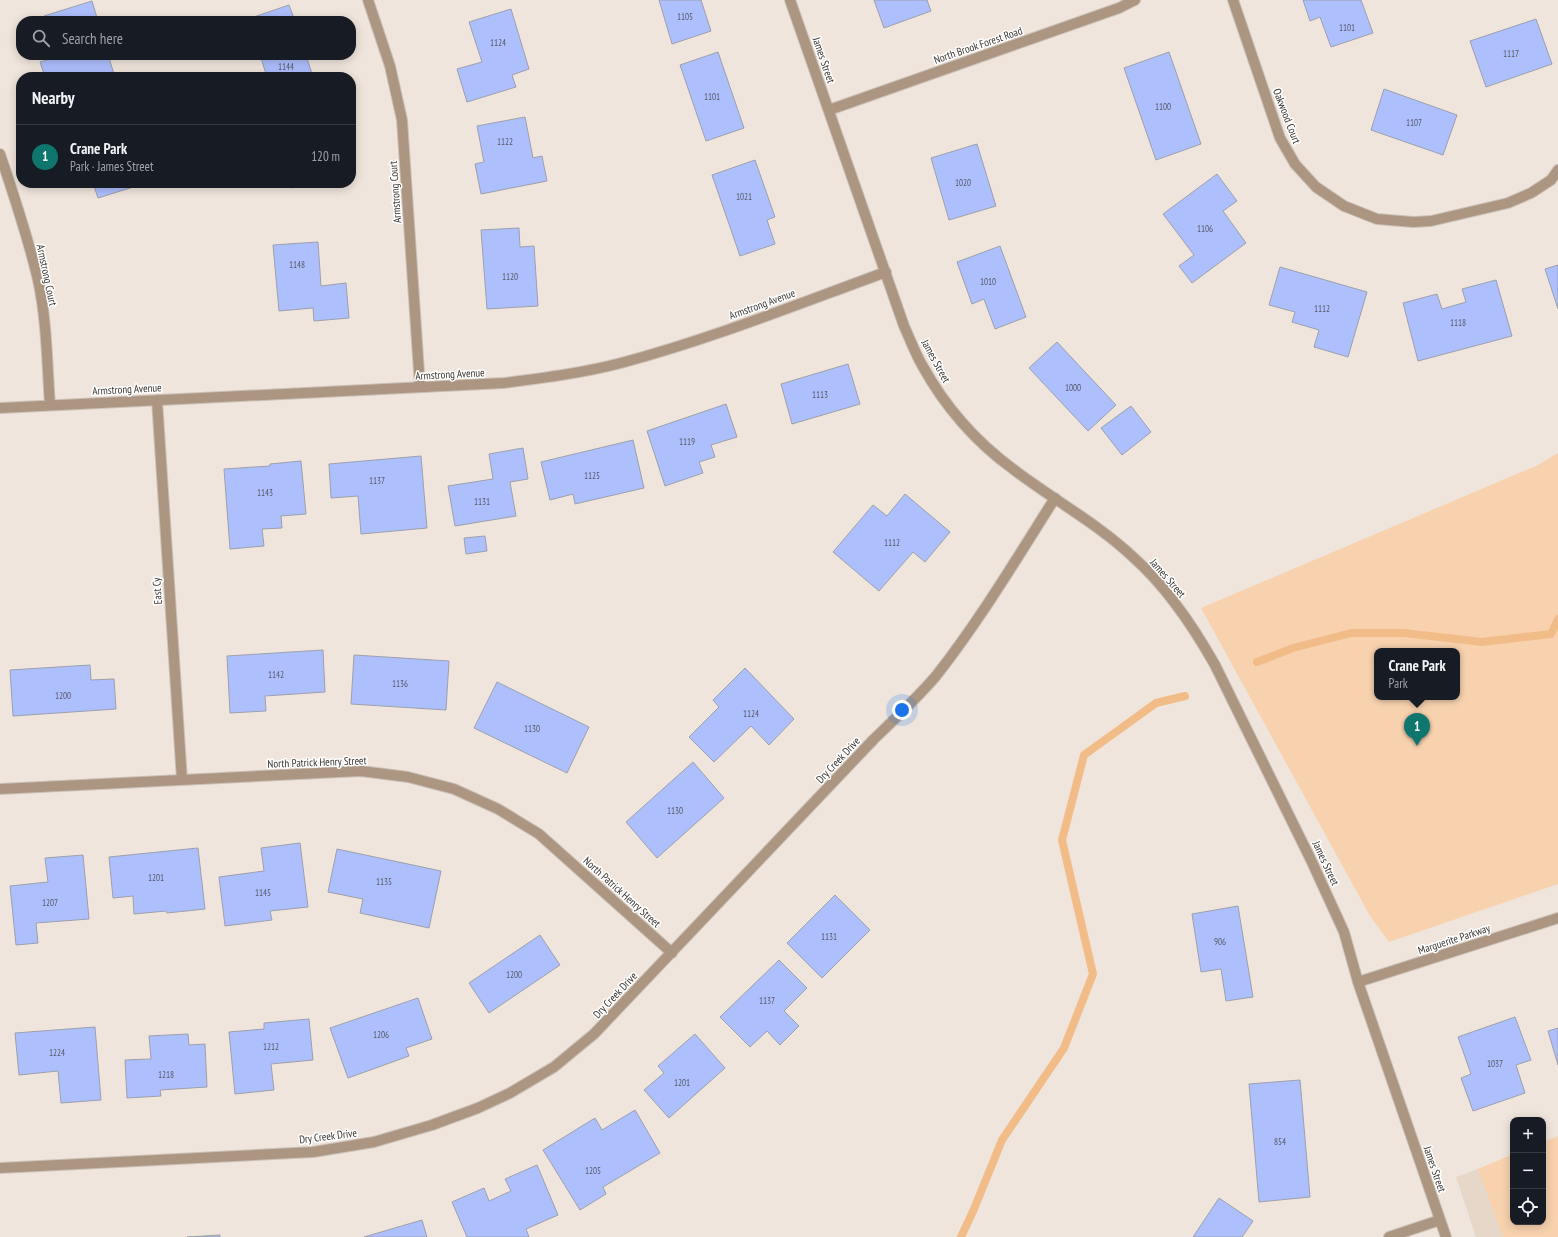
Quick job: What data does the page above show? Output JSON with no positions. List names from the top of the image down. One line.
{"streets":{"street":["North Brook Forest Road","James Street","Oakwood Court","Armstrong Court","Armstrong Avenue","East Cy","Dry Creek Drive","North Patrick Henry Street","Marguerite Parkway"]},"crossings":[["North Brook Forest Road","James Street"],["James Street","Armstrong Avenue"],["James Street","Dry Creek Drive"],["James Street","Marguerite Parkway"],["Armstrong Court","Armstrong Avenue"],["Armstrong Avenue","East Cy"],["East Cy","North Patrick Henry Street"],["Dry Creek Drive","North Patrick Henry Street"]],"house_numbers":["1105","1101","1124","1117","1144","1101","1100","1107","1122","1020","1021","1106","1148","1120","1010","1112","1118","1000","1113","1119","1125","1137","1143","1131","1112","1142","1136","1200","1124","1130","1130","1201","1135","1145","1207","1131","906","1200","1137","1206","1212","1224","1037","1218","1201","854","1205"],"page":{"search":"Search here","heading":"Nearby","list":[{"mark":"1","name":"Crane Park","note":"Park · James Street","value":"120 m"}],"popup":["Crane Park","Park"],"pins":"1","map_buttons":["+","−"]}}
